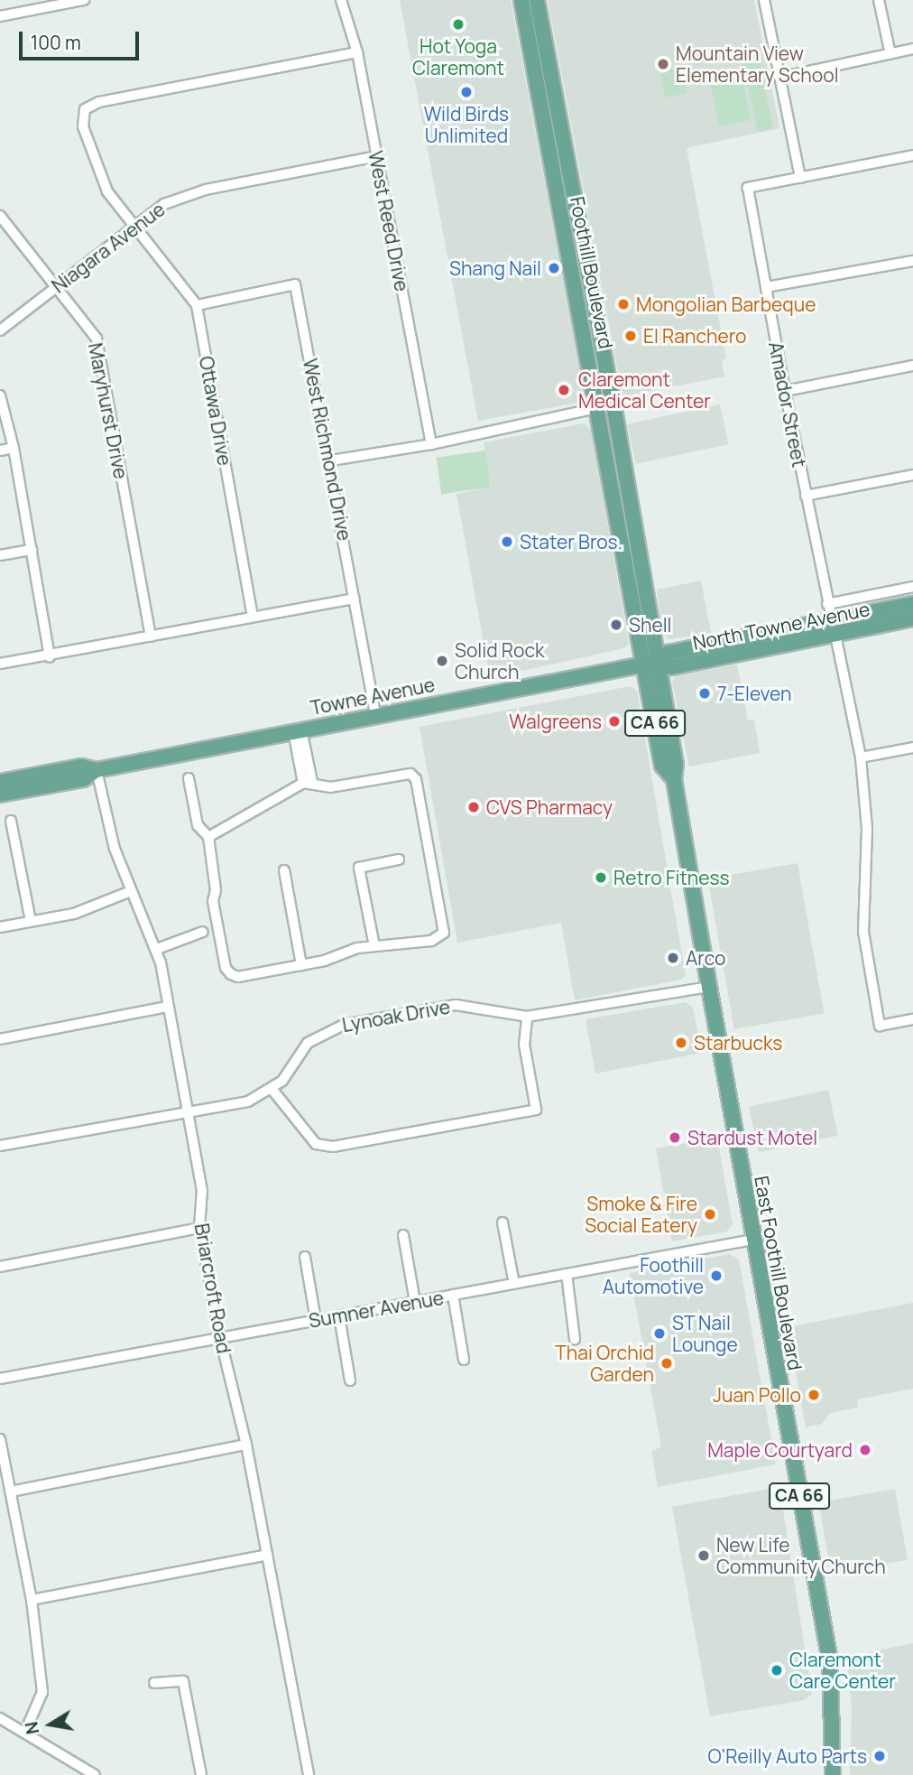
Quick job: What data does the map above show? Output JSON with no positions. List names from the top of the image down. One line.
{"streets":{"main road":["Foothill Boulevard","North Towne Avenue","Towne Avenue","CA 66","East Foothill Boulevard"],"street":["West Reed Drive","Niagara Avenue","Amador Street","Maryhurst Drive","Ottawa Drive","West Richmond Drive","Lynoak Drive","Briarcroft Road","Sumner Avenue"]},"crossings":[["West Reed Drive","Niagara Avenue"],["West Reed Drive","Ottawa Drive"],["Niagara Avenue","Maryhurst Drive"],["Niagara Avenue","Ottawa Drive"],["Foothill Boulevard","Towne Avenue"],["Foothill Boulevard","East Foothill Boulevard"],["Amador Street","North Towne Avenue"],["Amador Street","Towne Avenue"],["Ottawa Drive","West Richmond Drive"],["West Richmond Drive","Towne Avenue"],["North Towne Avenue","Towne Avenue"],["Towne Avenue","East Foothill Boulevard"],["Towne Avenue","Briarcroft Road"],["Lynoak Drive","East Foothill Boulevard"],["Lynoak Drive","Briarcroft Road"],["East Foothill Boulevard","Sumner Avenue"],["Briarcroft Road","Sumner Avenue"]],"places":["Hot Yoga Claremont","Mountain View Elementary School","Wild Birds Unlimited","Shang Nail","Mongolian Barbeque","El Ranchero","Claremont Medical Center","Stater Bros.","Shell","Solid Rock Church","7-Eleven","Walgreens","CVS Pharmacy","Retro Fitness","Arco","Starbucks","Stardust Motel","Smoke & Fire Social Eatery","Foothill Automotive","ST Nail Lounge","Thai Orchid Garden","Juan Pollo","Maple Courtyard","New Life Community Church","Claremont Care Center","O'Reilly Auto Parts"],"scale_bar":"100 m","north":"left"}
